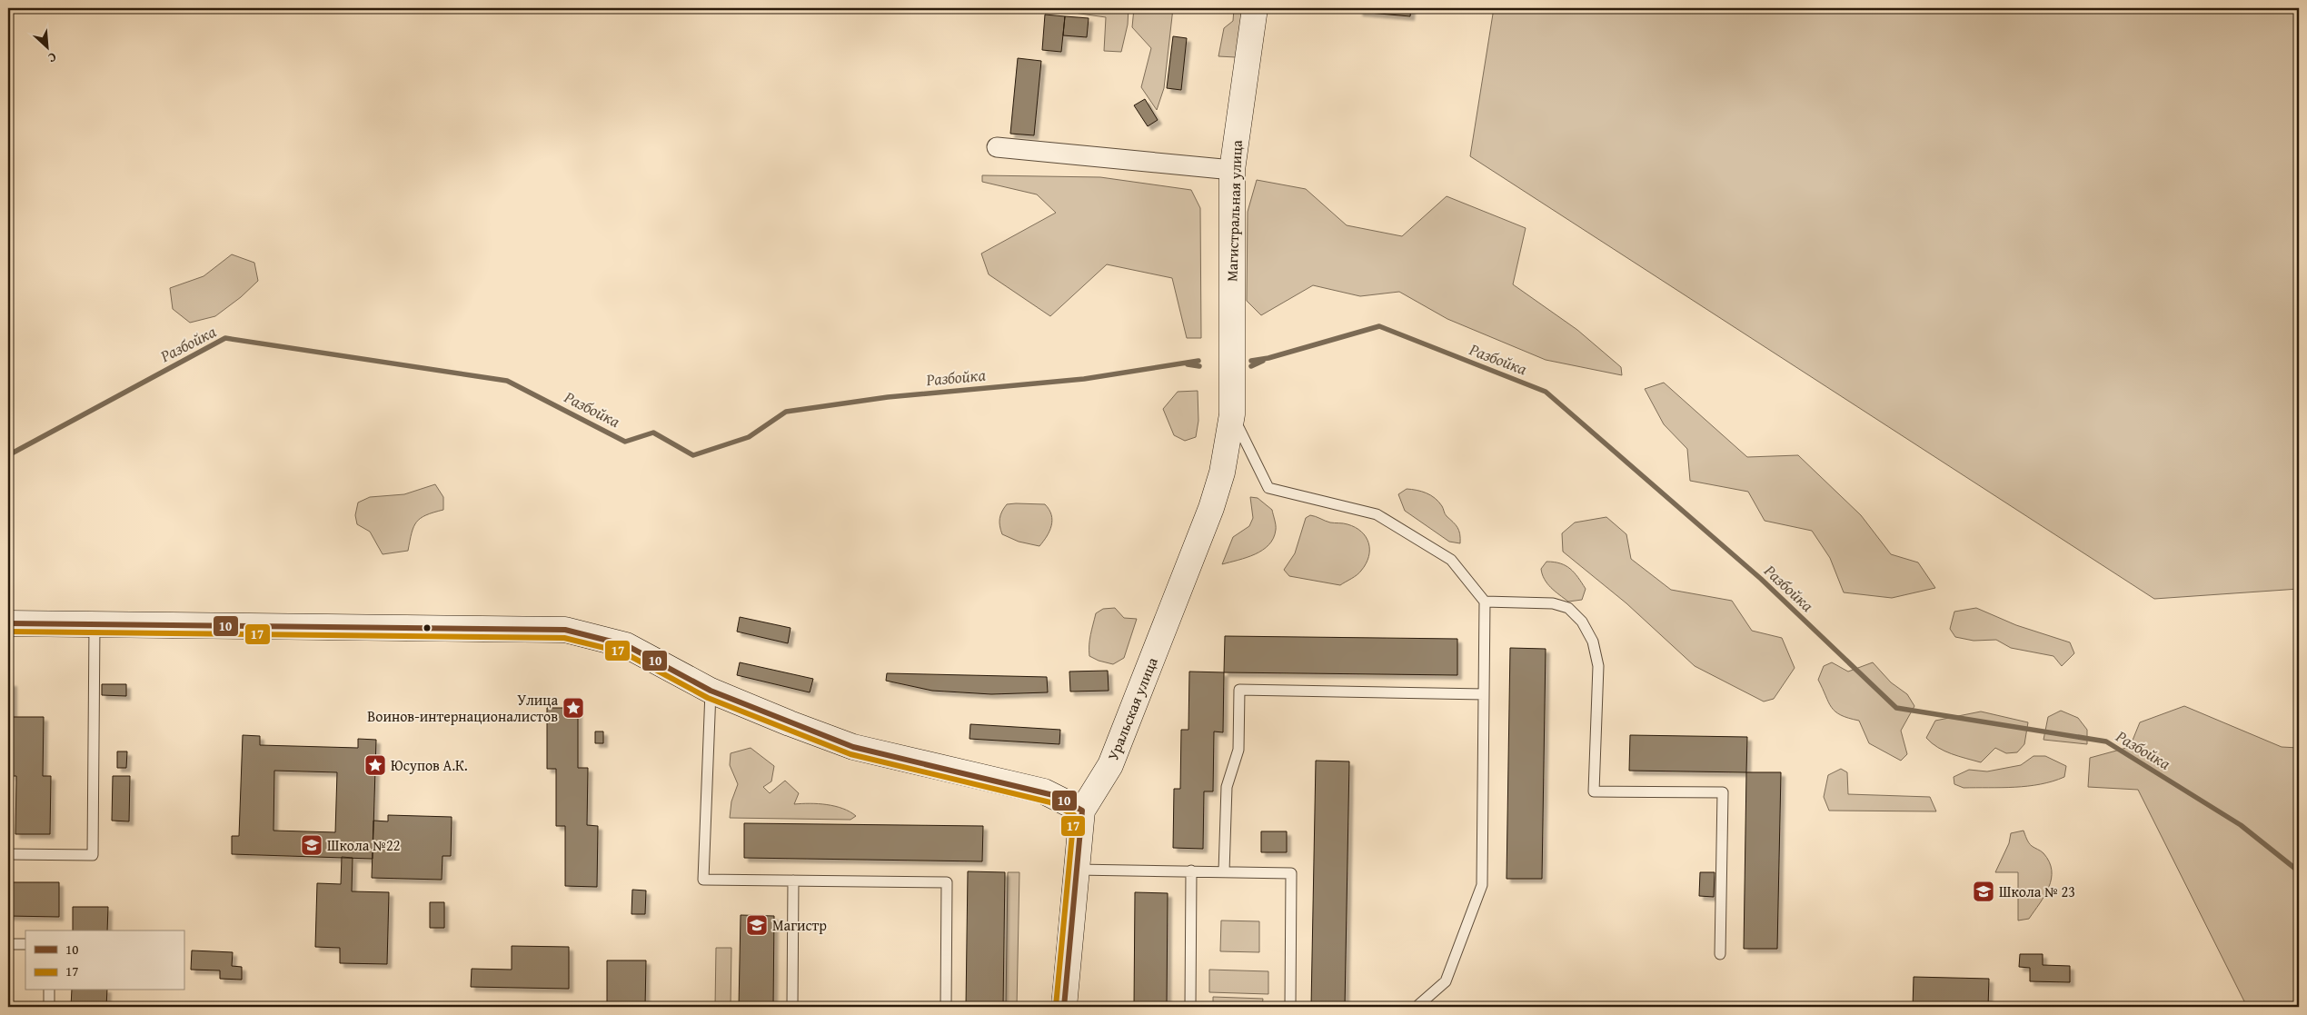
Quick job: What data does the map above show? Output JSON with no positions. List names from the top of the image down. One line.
{"streets":{"street":["Магистральная улица","Уральская улица"]},"crossings":[["Магистральная улица","Уральская улица"]],"water":["Разбойка"],"places":{"place":["Улица Воинов-интернационалистов","Юсупов А.К."],"school or university":["Школа №22","Школа № 23","Магистр"]},"lines":["transit line 10","transit line 17"],"legend":["10","17"],"north":"bottom right"}
